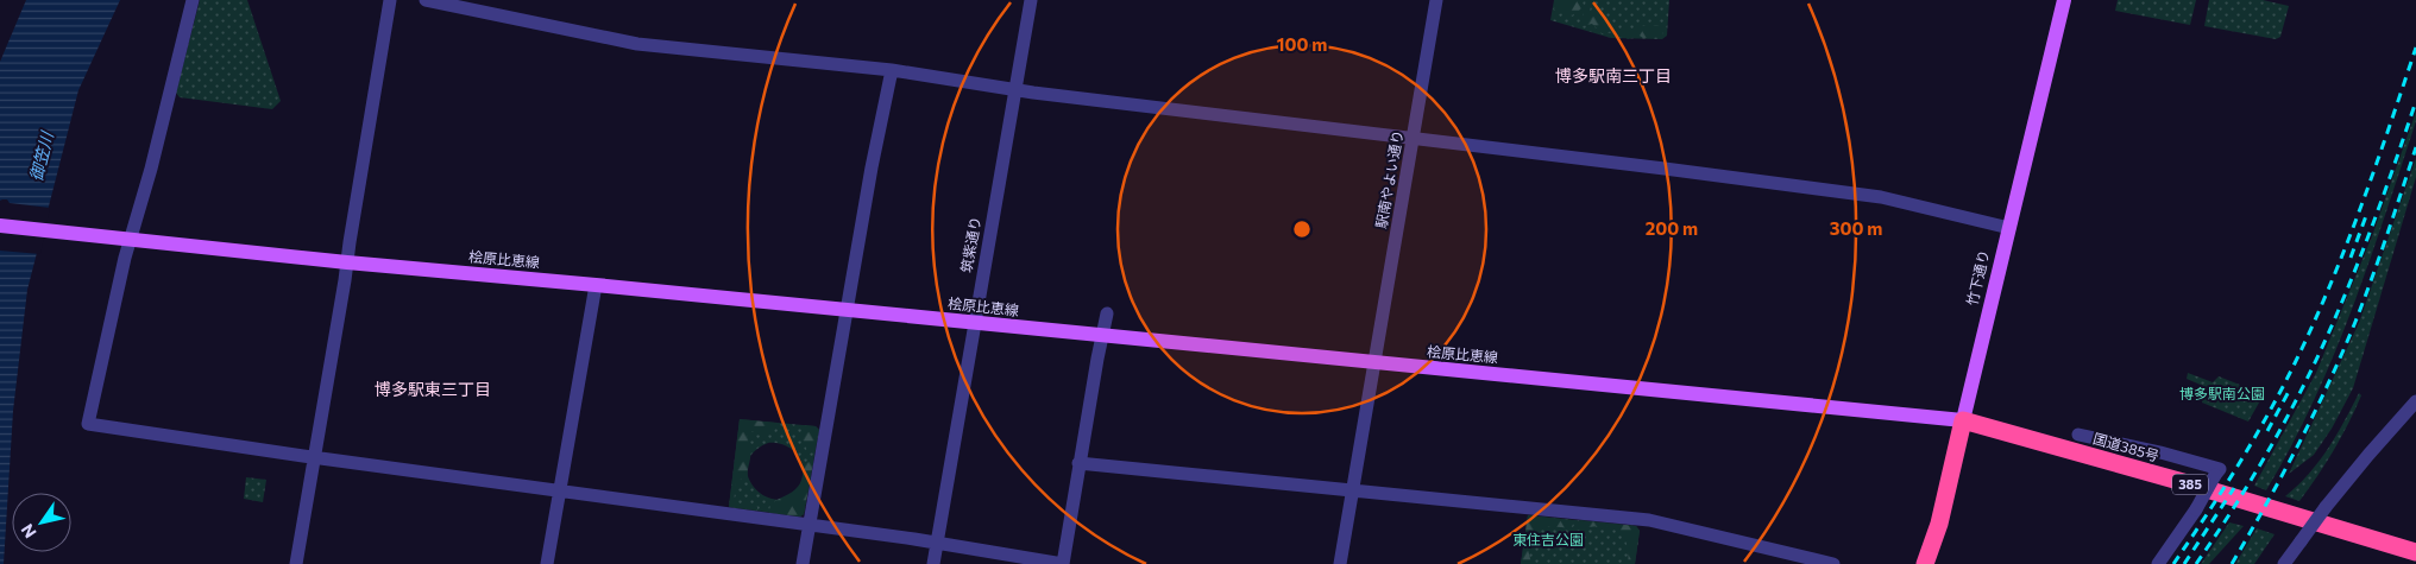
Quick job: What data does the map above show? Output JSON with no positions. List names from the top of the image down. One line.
{"streets":{"highway":["竹下通り","国道385号","385"],"main road":["桧原比恵線"],"street":["駅南やよい通り","筑紫通り"]},"crossings":[["駅南やよい通り","桧原比恵線"],["筑紫通り","桧原比恵線"],["桧原比恵線","竹下通り"],["桧原比恵線","国道385号"],["竹下通り","国道385号"]],"districts":["博多駅南三丁目","博多駅東三丁目"],"water":["御笠川"],"parks":["博多駅南公園","東住吉公園"],"north":"bottom left","rings":["100 m","200 m","300 m"]}
